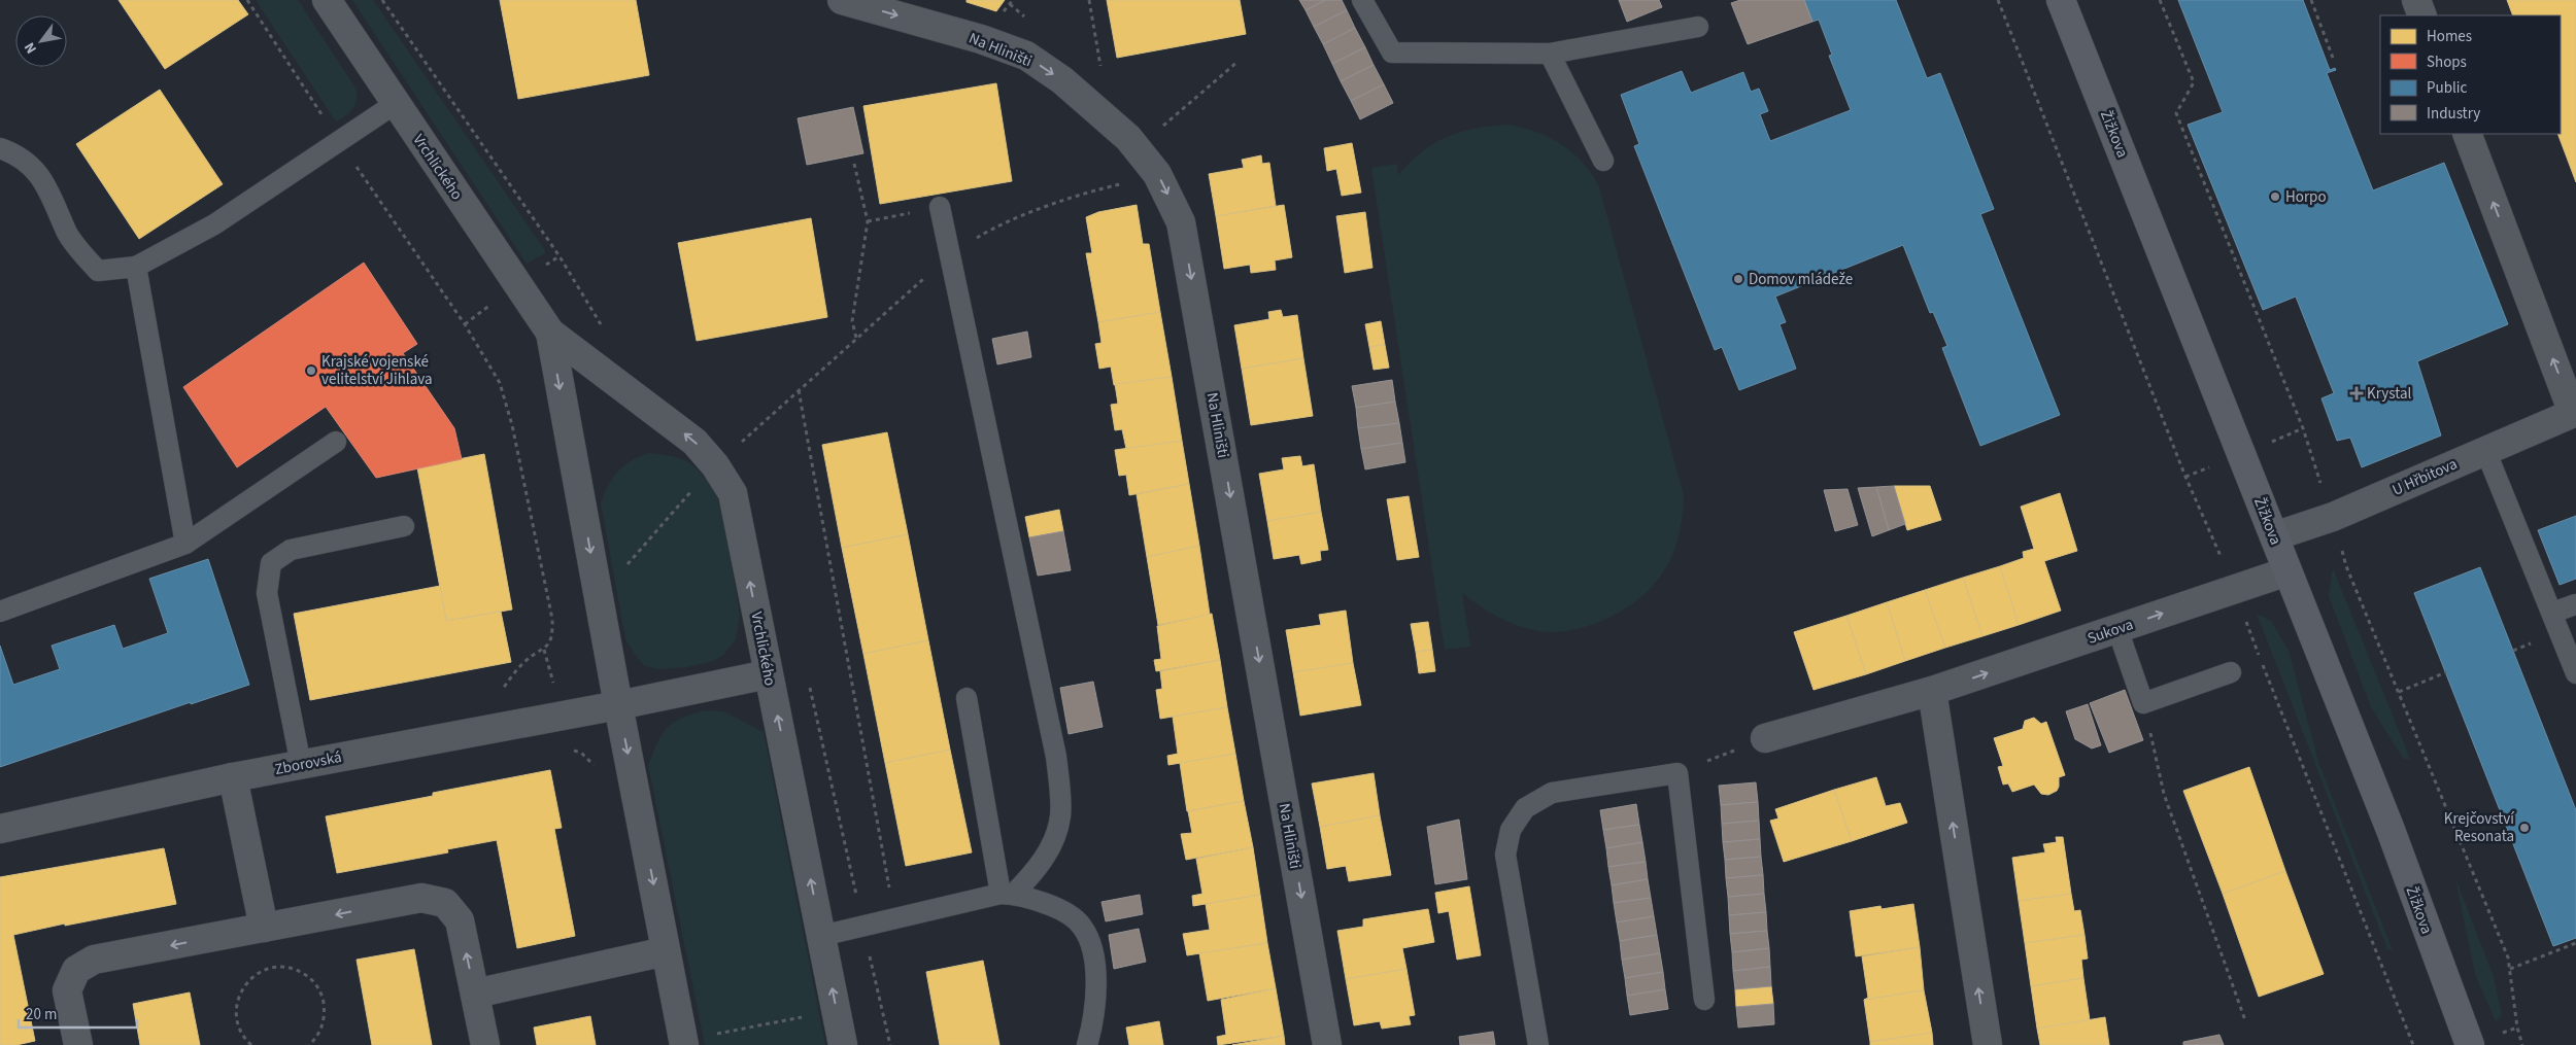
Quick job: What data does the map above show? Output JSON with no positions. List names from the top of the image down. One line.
{"streets":{"main road":["Žižkova"],"street":["Na Hliništi","Vrchlického","U Hřbitova","Sukova","Zborovská"]},"crossings":[["Žižkova","U Hřbitova"],["Žižkova","Sukova"],["Vrchlického","Zborovská"]],"one_way":["Na Hliništi","U Hřbitova","Sukova"],"places":{"other":["Horpo","Domov mládeže","Krajské vojenské velitelství Jihlava","Krejčovství Resonata"],"health":["Krystal"]},"legend":["Homes","Shops","Public","Industry"],"scale_bar":"20 m","north":"bottom left"}
